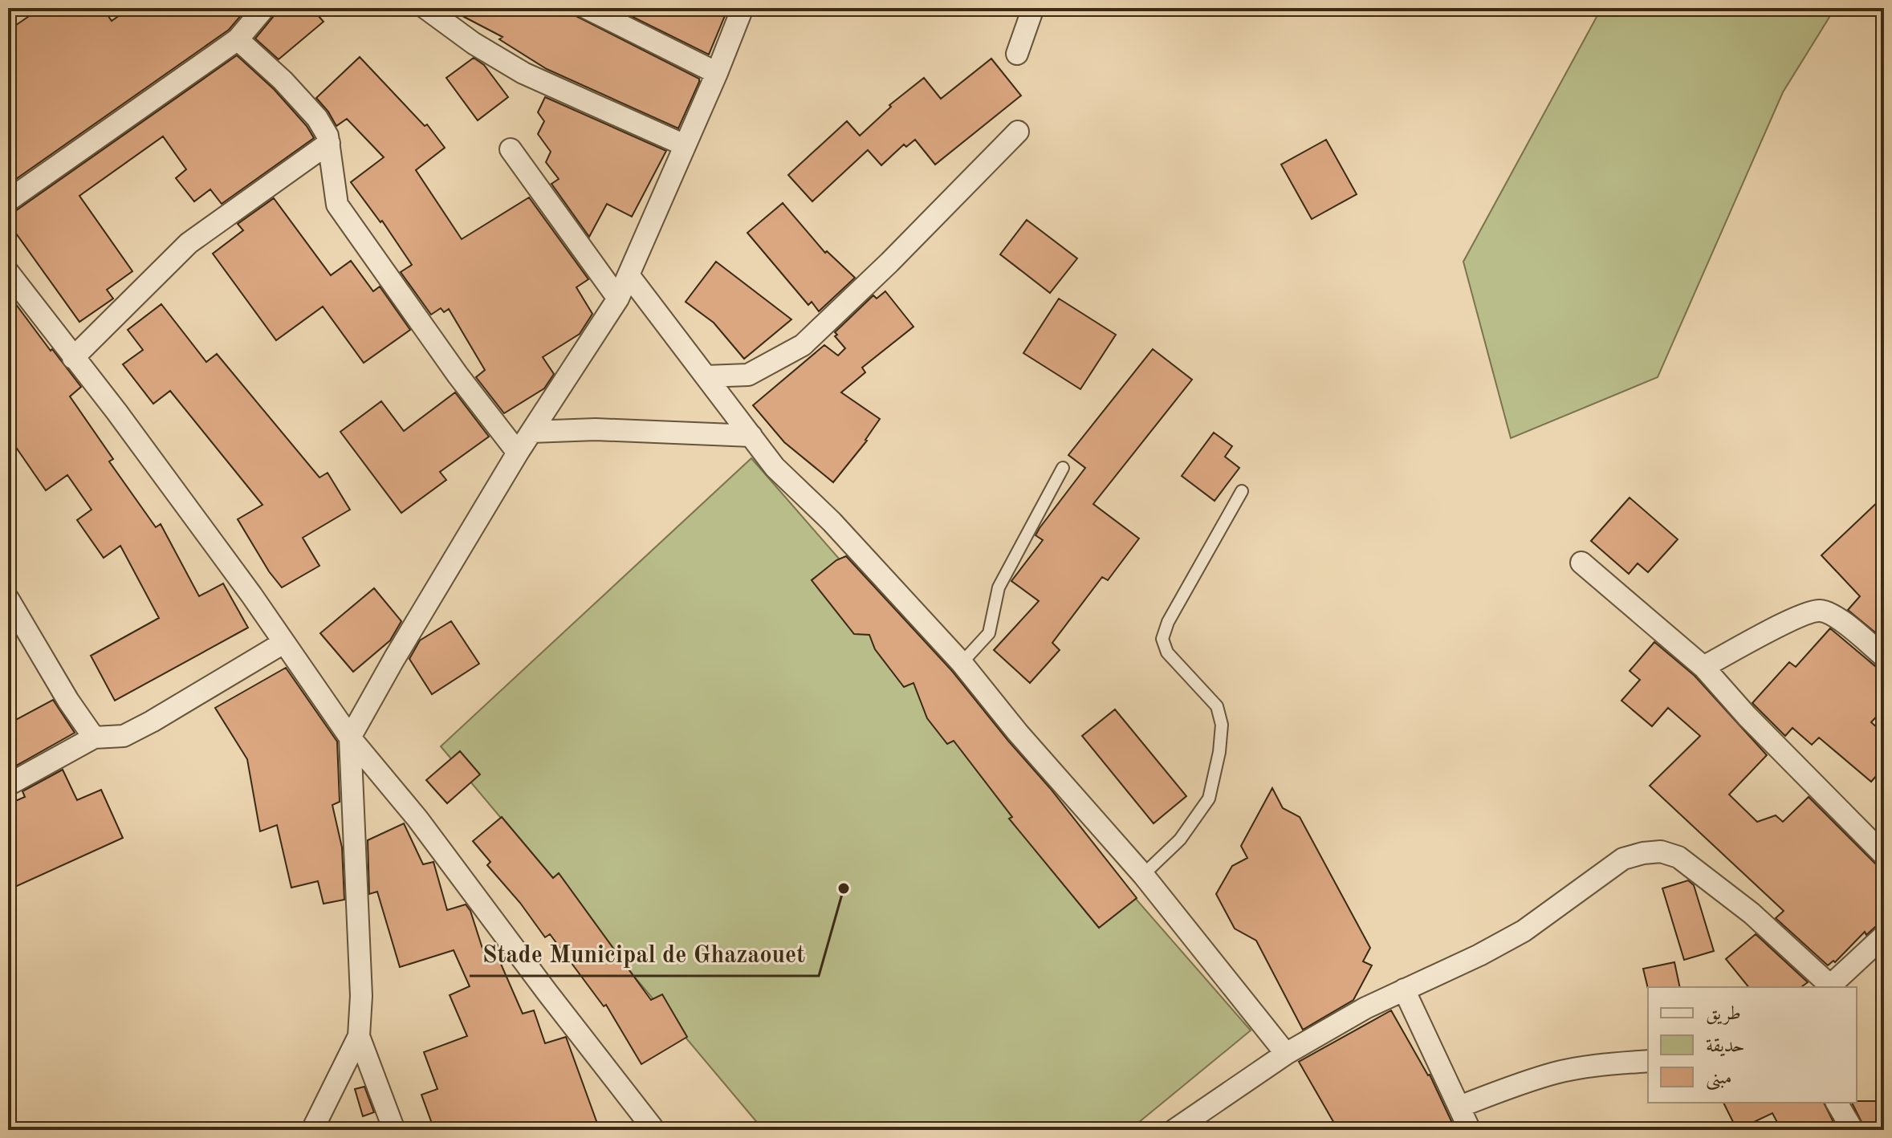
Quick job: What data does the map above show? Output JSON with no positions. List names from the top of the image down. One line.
{"places":["Stade Municipal de Ghazaouet"],"legend":["طريق","حديقة","مبنى"]}
